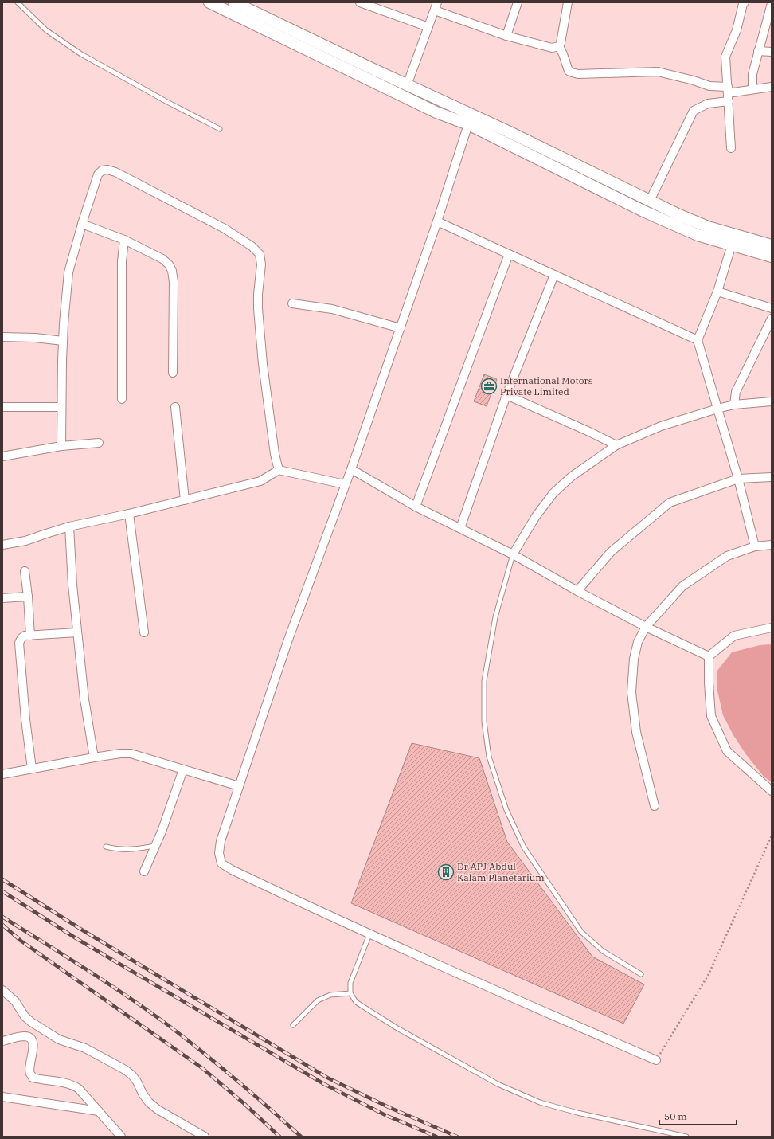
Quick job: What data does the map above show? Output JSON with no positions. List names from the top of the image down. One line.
{"places":{"office":["International Motors Private Limited"],"building":["Dr APJ Abdul Kalam Planetarium"]},"scale_bar":"50 m"}
